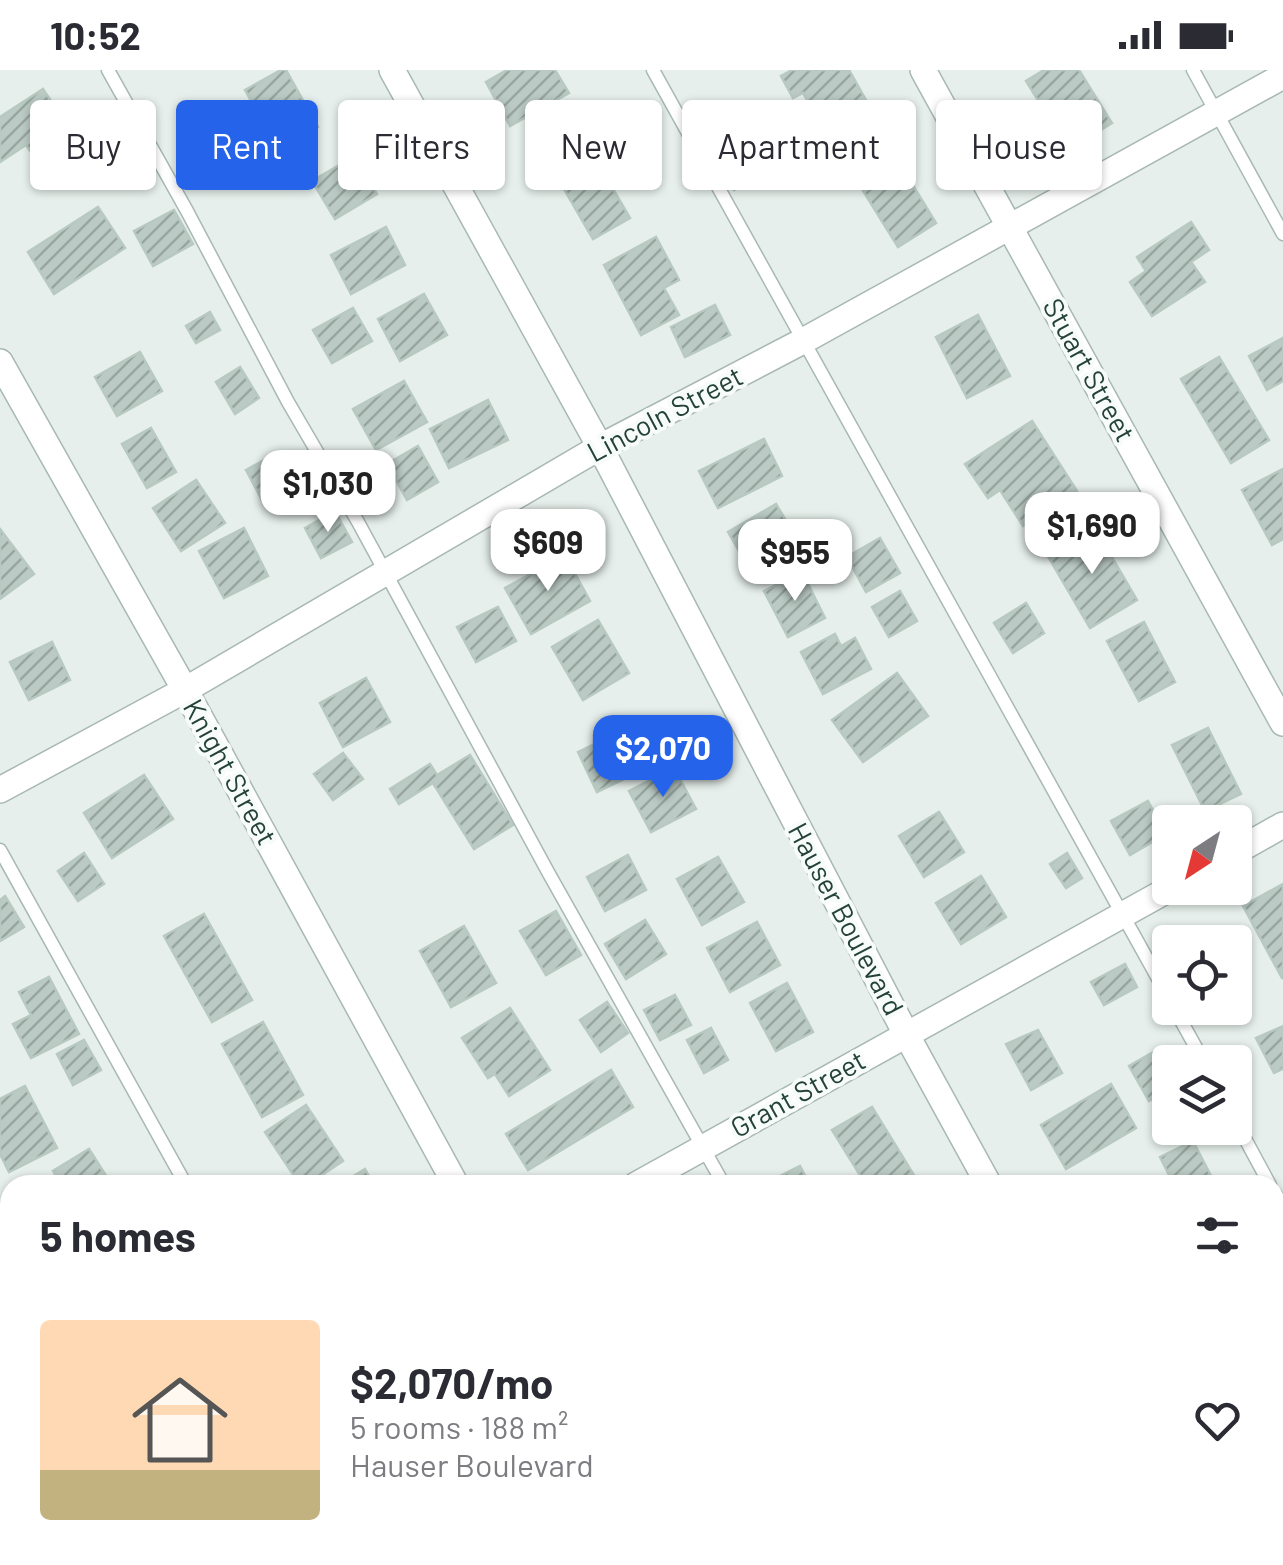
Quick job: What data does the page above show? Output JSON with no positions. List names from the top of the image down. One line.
{"streets":{"street":["Stuart Street","Lincoln Street","Knight Street","Hauser Boulevard","Grant Street"]},"crossings":[["Stuart Street","Lincoln Street"],["Lincoln Street","Knight Street"],["Lincoln Street","Hauser Boulevard"],["Hauser Boulevard","Grant Street"]],"north":"bottom left","page":{"status":"10:52","chip":["Buy","Rent","Filters","New","Apartment","House"],"price":["$1,030","$1,690","$609","$955","$2,070"],"heading":"5 homes","list":[{"name":"$2,070/mo","note":"5 rooms · 188 m² · Hauser Boulevard"}]}}
